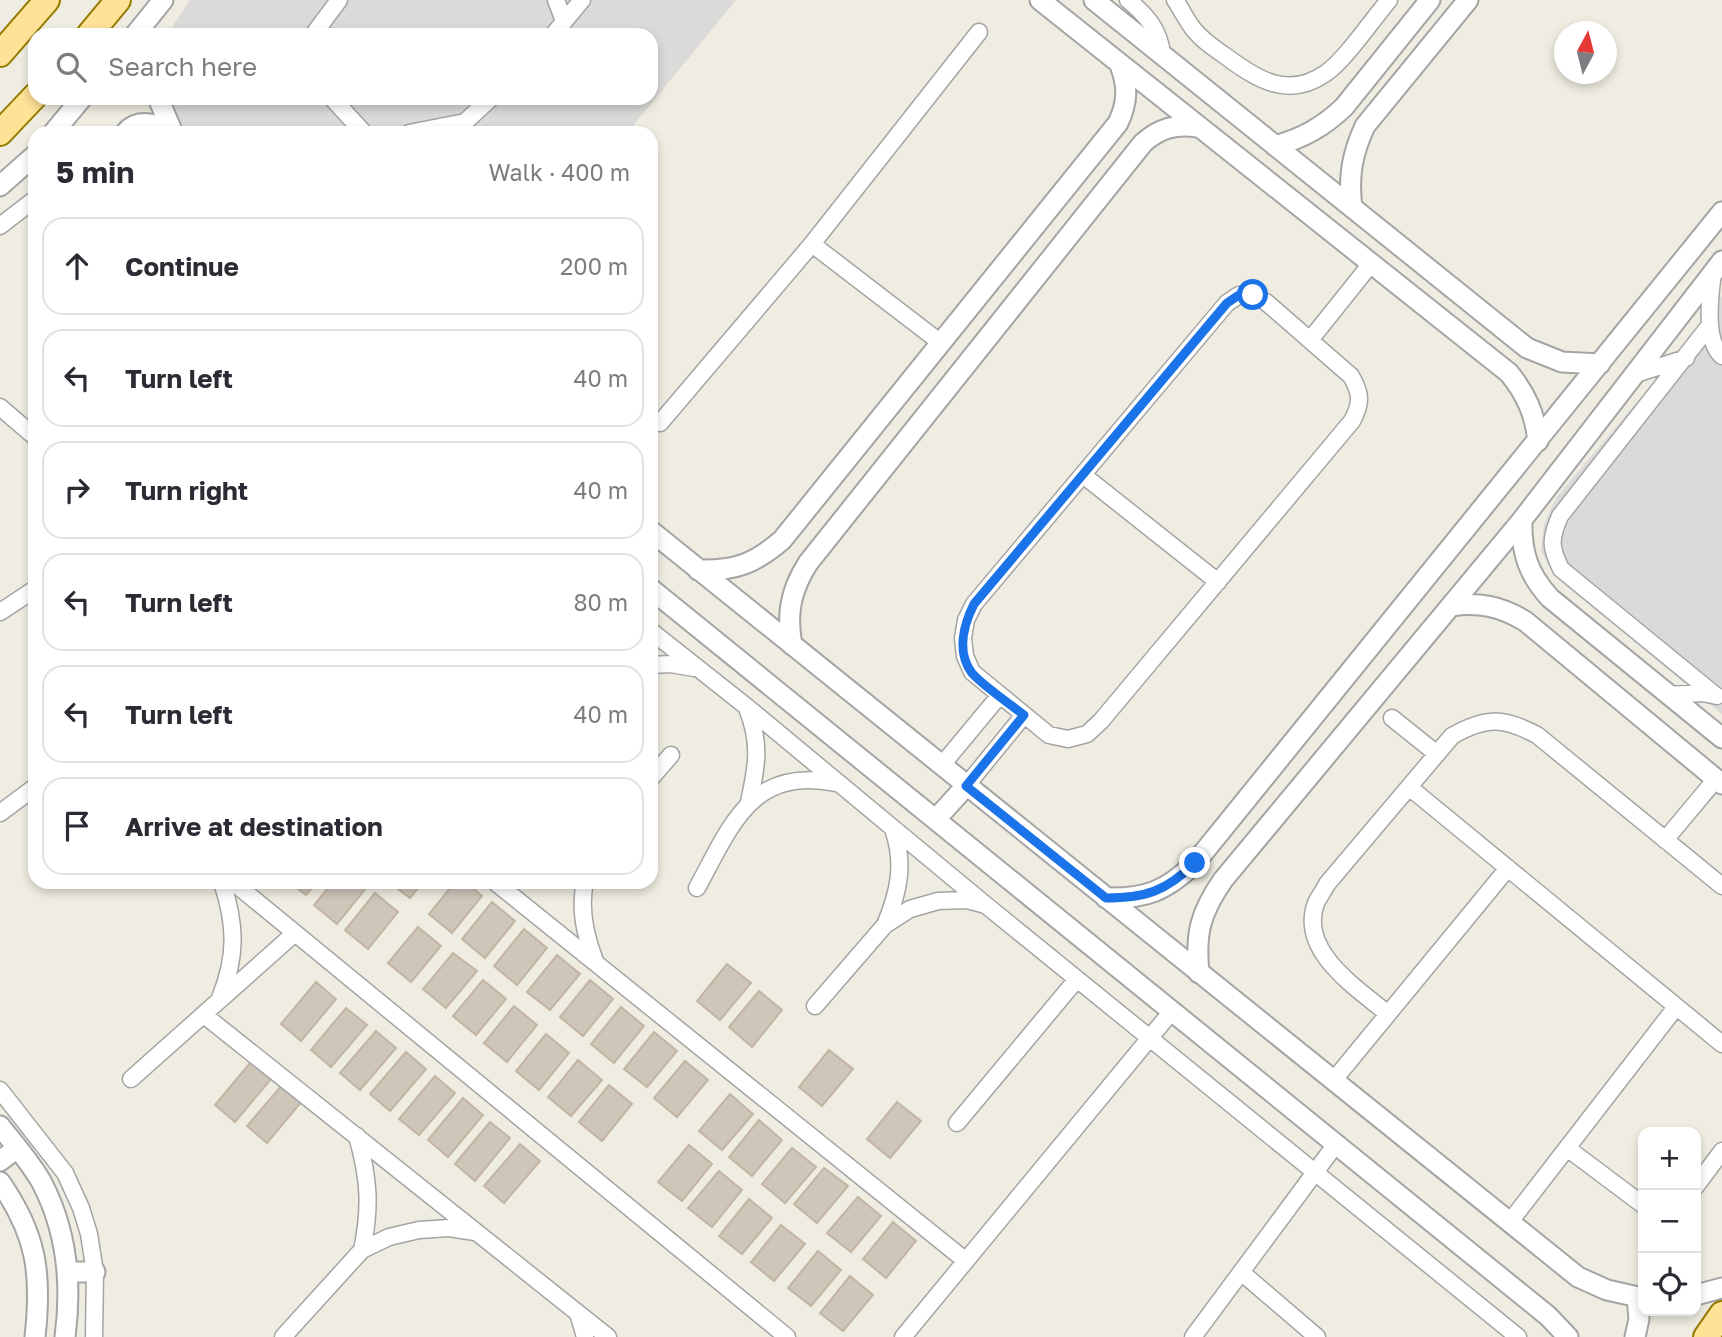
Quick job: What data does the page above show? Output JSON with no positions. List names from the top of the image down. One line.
{"north":"top","page":{"search":"Search here","heading":["5 min","Walk · 400 m"],"list":[["Continue","200 m"],["Turn left","40 m"],["Turn right","40 m"],["Turn left","80 m"],["Turn left","40 m"],"Arrive at destination"],"map_buttons":["+","−"]}}
